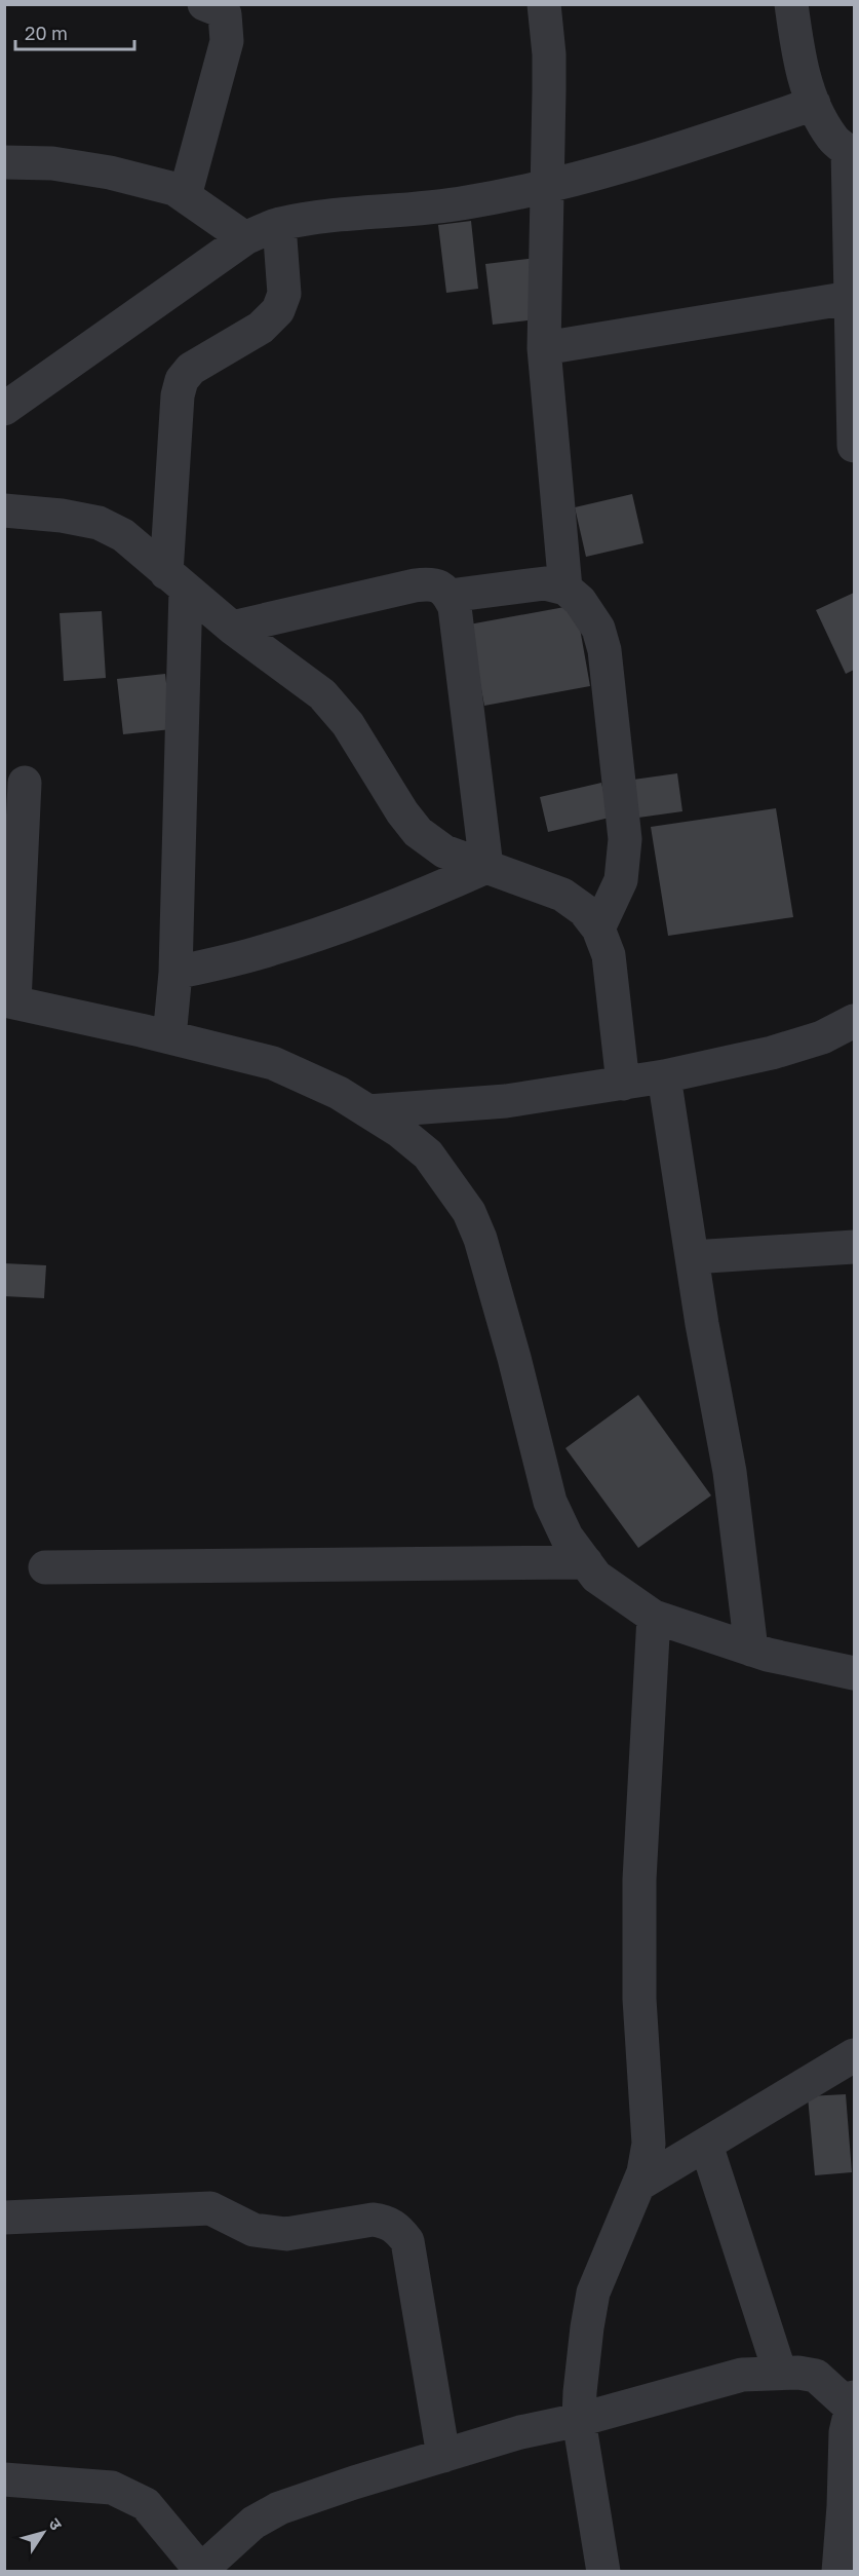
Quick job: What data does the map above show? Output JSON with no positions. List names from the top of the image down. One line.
{"scale_bar":"20 m","north":"top right"}
